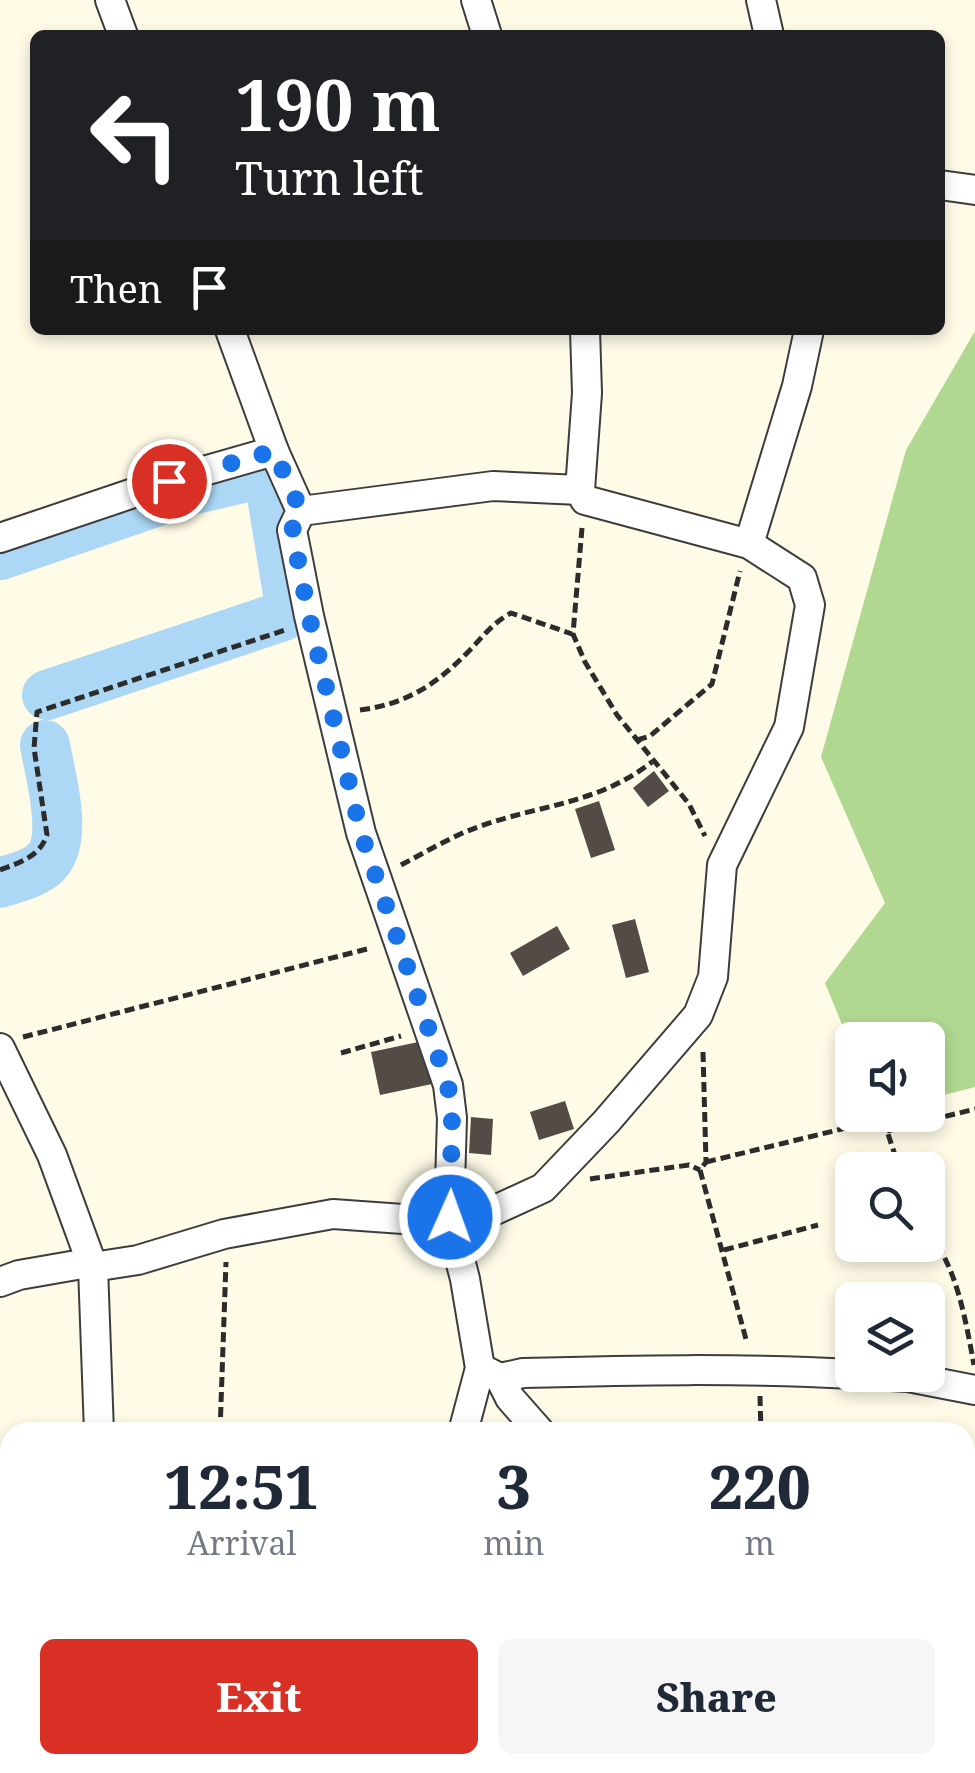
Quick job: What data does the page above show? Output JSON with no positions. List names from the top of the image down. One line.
{"page":{"turn":["190 m","Turn left"],"then":"Then","eta":["12:51","Arrival","3","min","220","m"],"buttons":["Exit","Share"]}}
